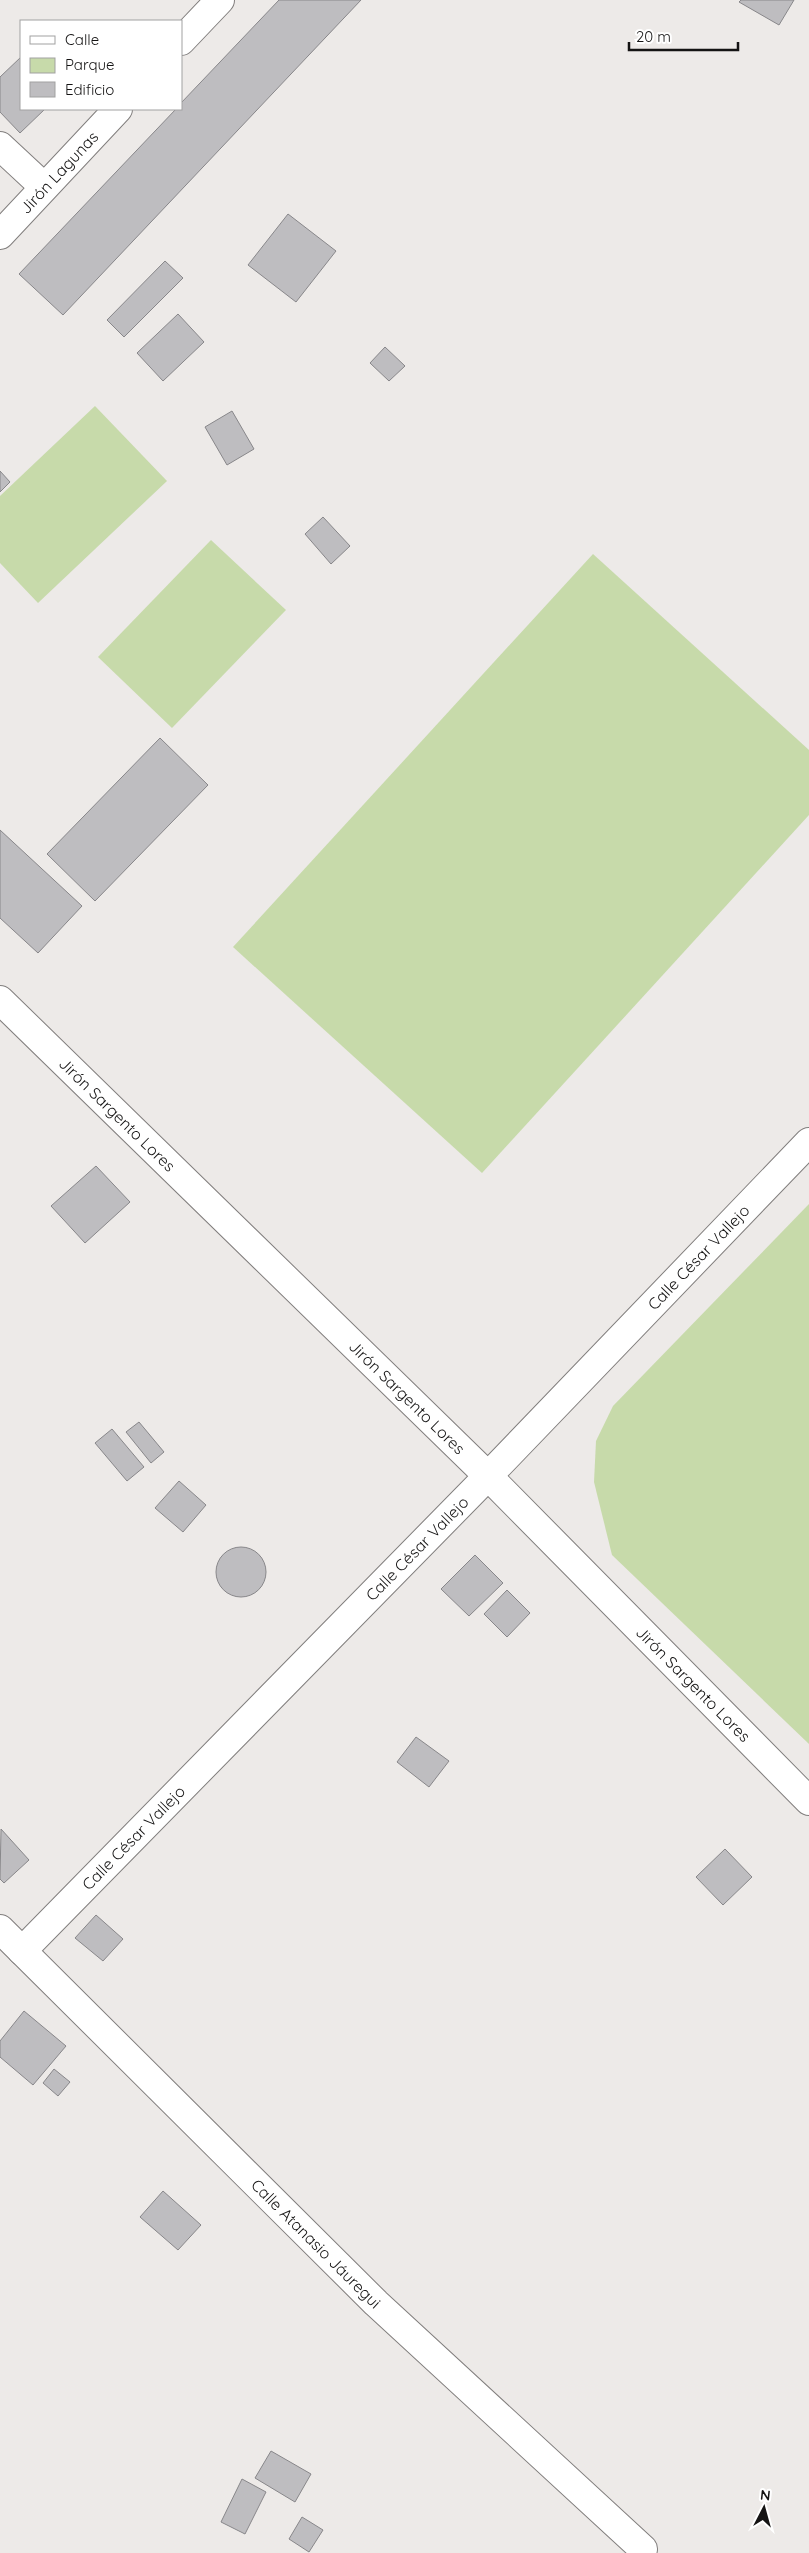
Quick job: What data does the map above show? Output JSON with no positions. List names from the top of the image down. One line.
{"streets":{"street":["Jirón Lagunas","Jirón Sargento Lores","Calle César Vallejo","Calle Atanasio Jáuregui"]},"crossings":[["Jirón Sargento Lores","Calle César Vallejo"],["Calle César Vallejo","Calle Atanasio Jáuregui"]],"legend":["Calle","Parque","Edificio"],"scale_bar":"20 m","north":"top"}
